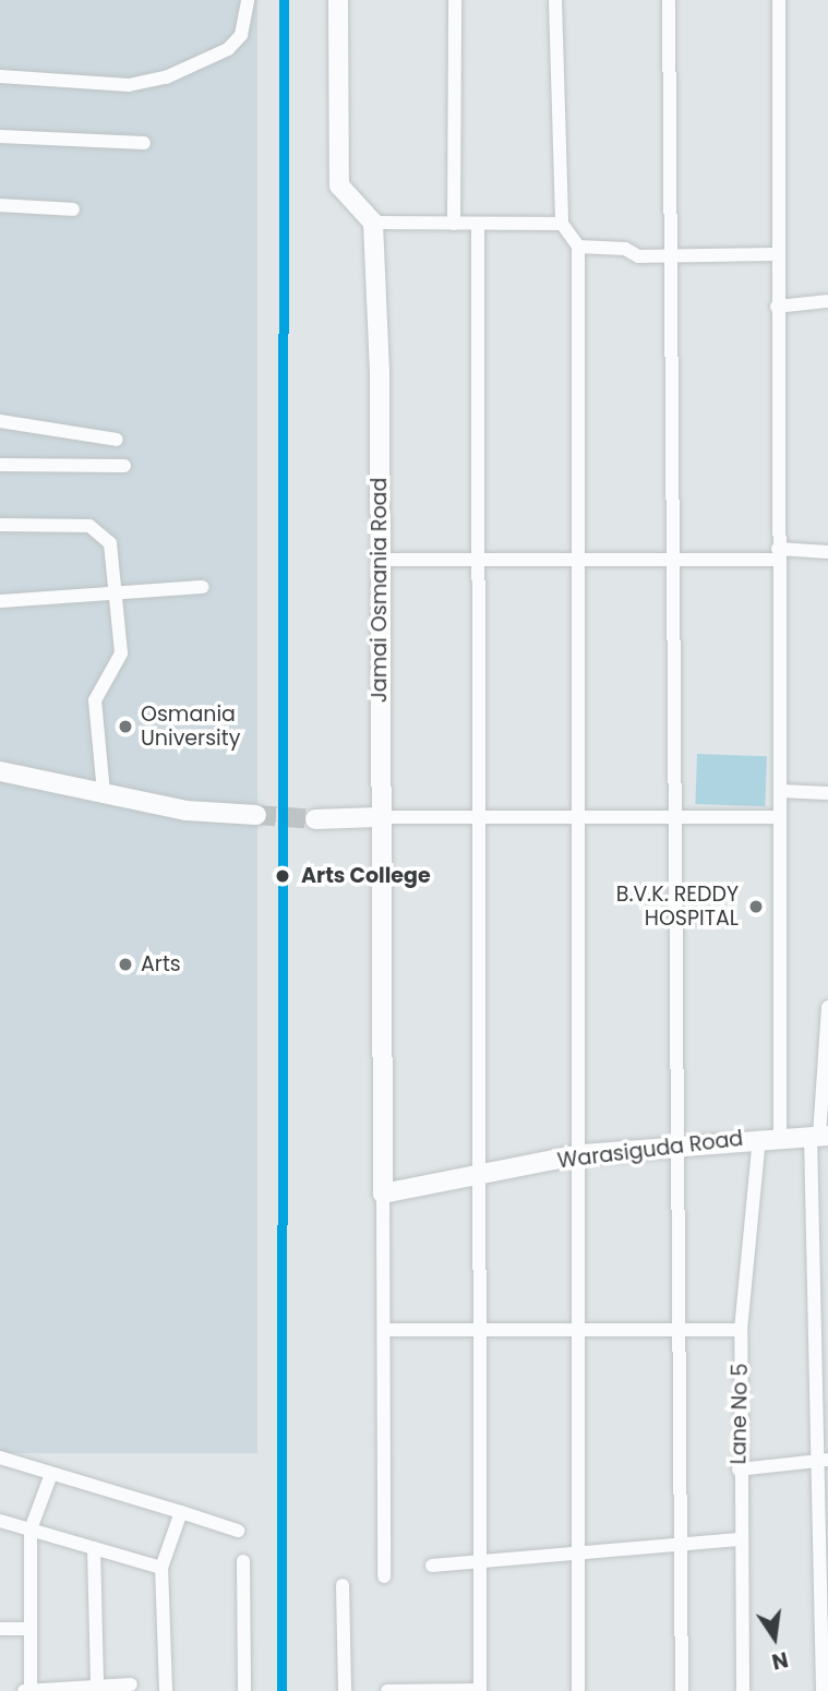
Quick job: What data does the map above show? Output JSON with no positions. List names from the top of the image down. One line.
{"streets":{"street":["Jamai Osmania Road","Warasiguda Road","Lane No 5"]},"crossings":[["Jamai Osmania Road","Warasiguda Road"],["Warasiguda Road","Lane No 5"]],"places":["Osmania University","Arts College","B.V.K. REDDY HOSPITAL","Arts"],"north":"bottom"}
